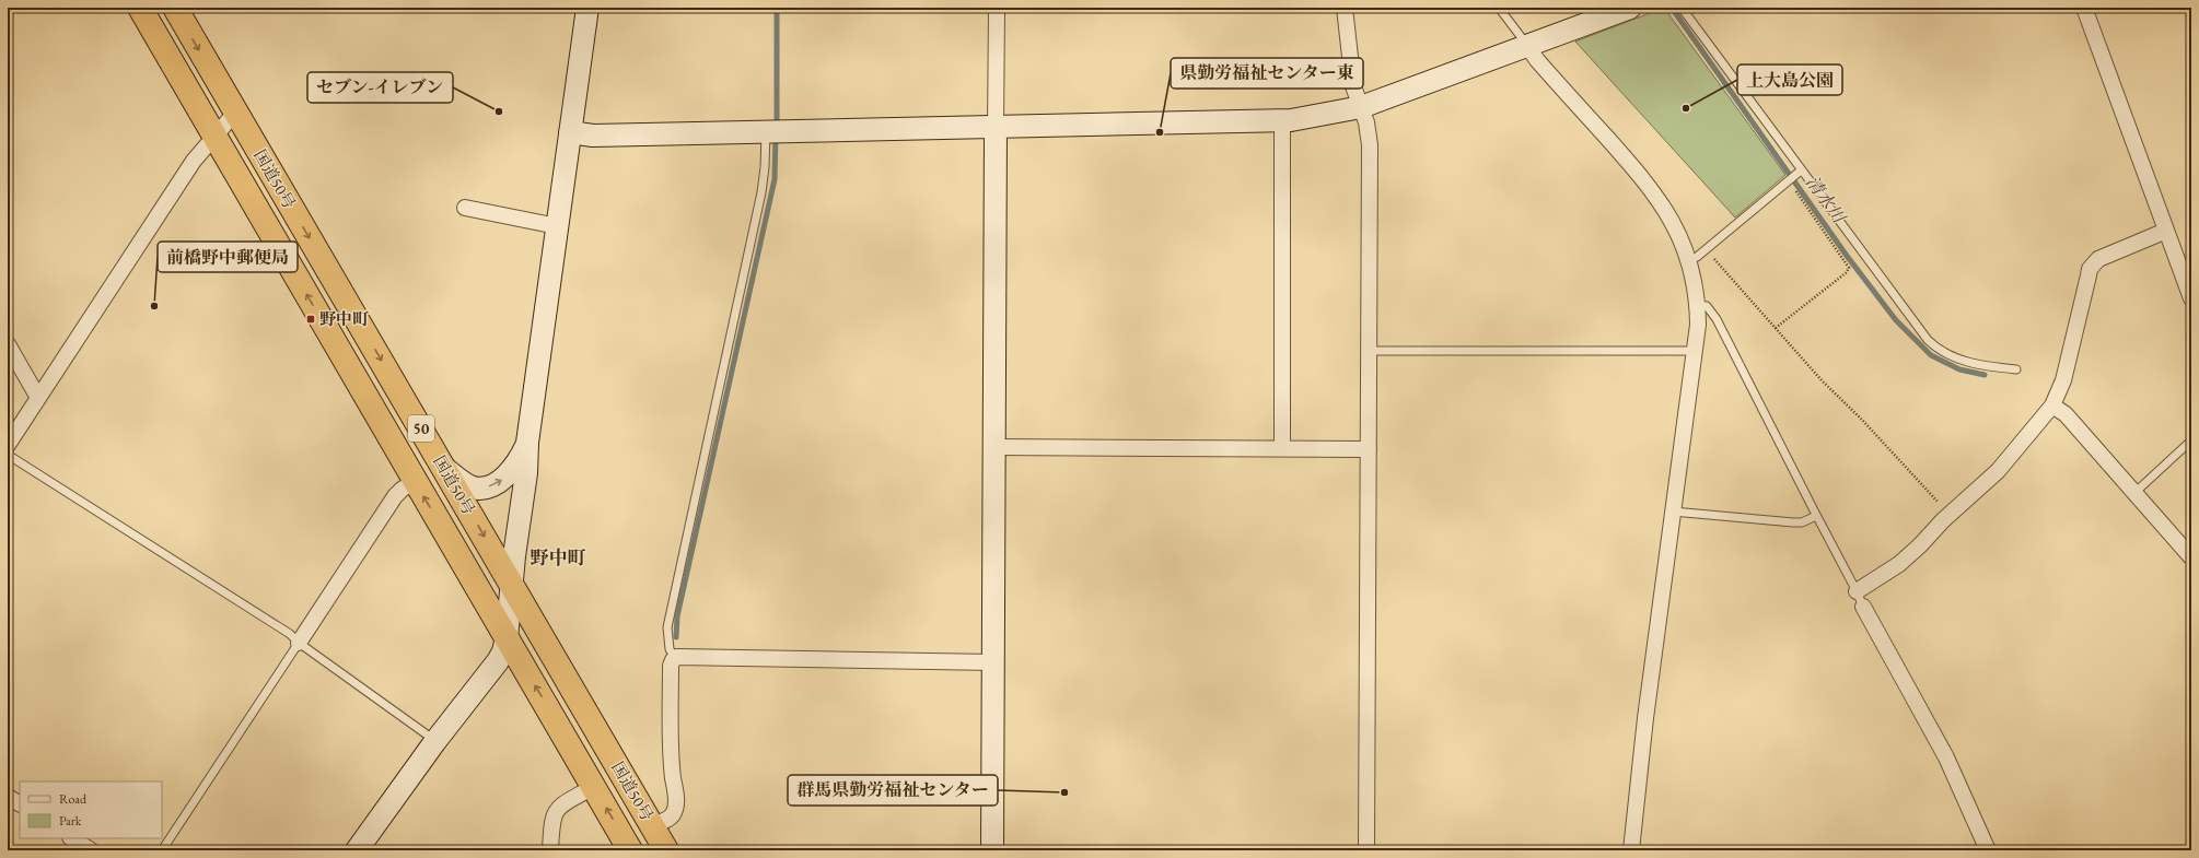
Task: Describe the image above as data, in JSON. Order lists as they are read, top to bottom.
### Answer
{
  "streets": {
    "highway": ["国道50号", "50"]
  },
  "districts": ["野中町"],
  "water": ["清水川"],
  "places": {
    "other": [
      "上大島公園",
      "セブン-イレブン",
      "県勤労福祉センター東",
      "前橋野中郵便局",
      "群馬県勤労福祉センター"
    ],
    "transit": ["野中町"]
  },
  "legend": ["Road", "Park"]
}
